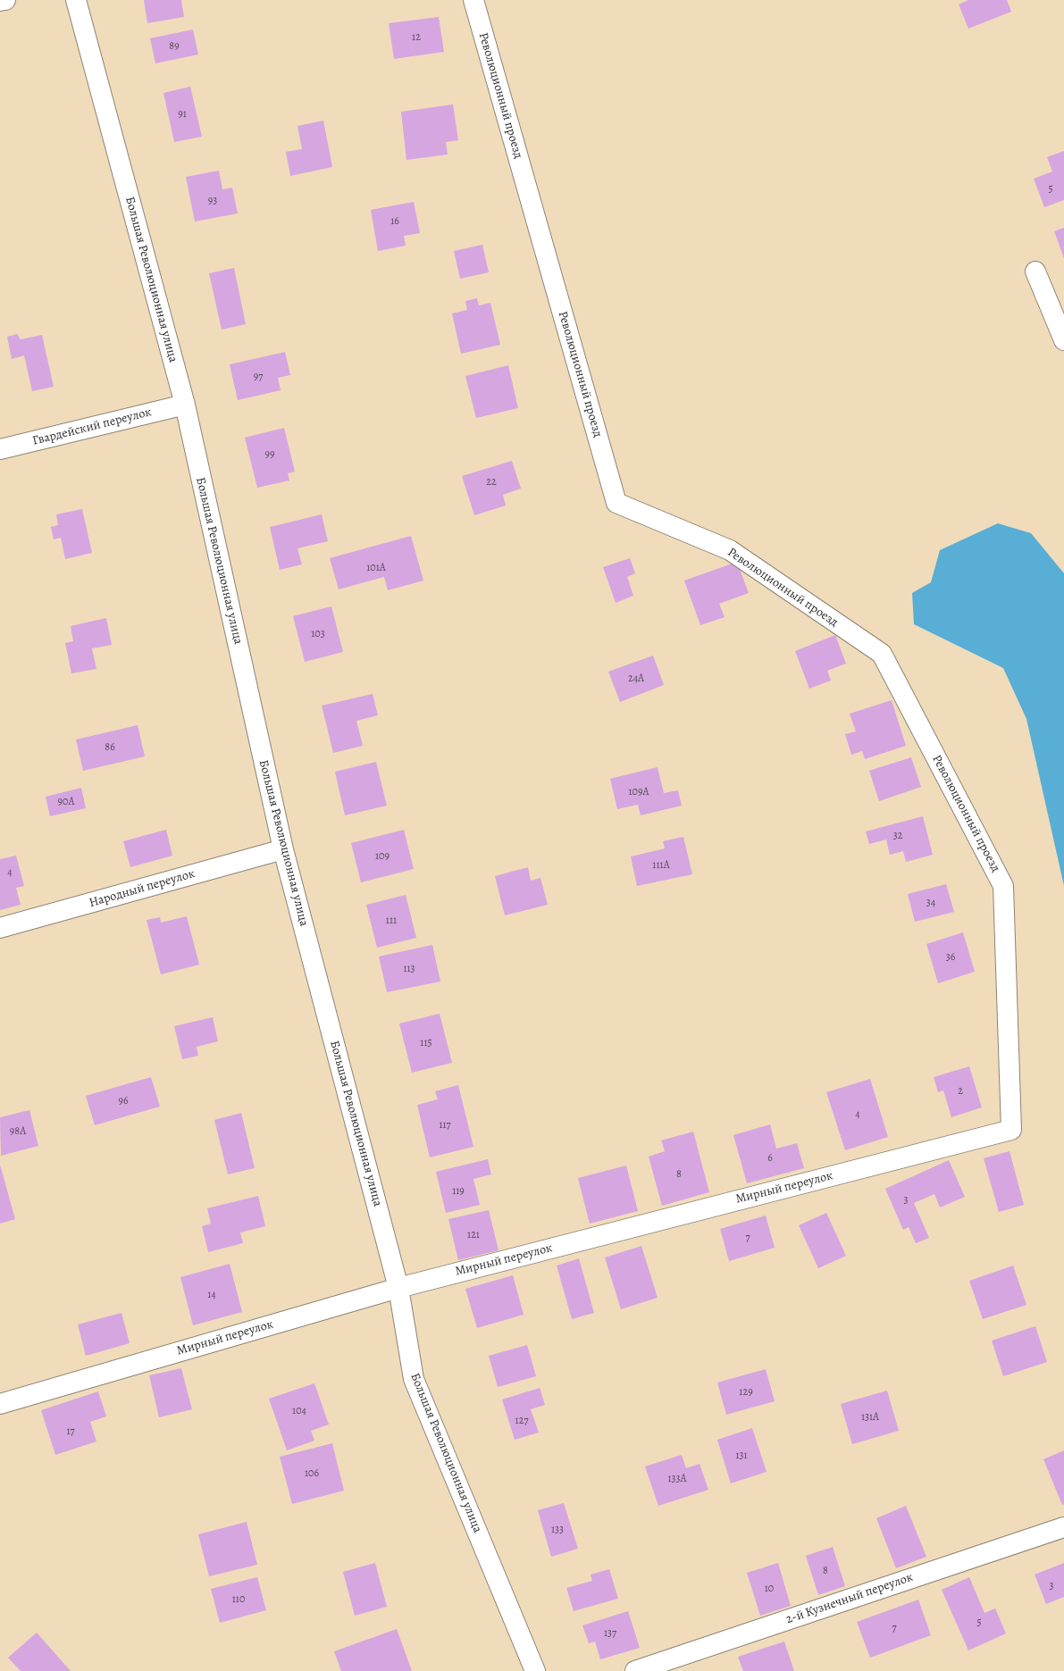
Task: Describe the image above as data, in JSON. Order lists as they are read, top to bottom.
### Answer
{
  "streets": {
    "street": [
      "Революционный проезд",
      "Большая Революционная улица",
      "Гвардейский переулок",
      "Народный переулок",
      "Мирный переулок",
      "2-й Кузнечный переулок"
    ]
  },
  "crossings": [
    ["Революционный проезд", "Мирный переулок"],
    ["Большая Революционная улица", "Гвардейский переулок"],
    ["Большая Революционная улица", "Народный переулок"],
    ["Большая Революционная улица", "Мирный переулок"]
  ],
  "house_numbers": [
    "12",
    "89",
    "91",
    "5",
    "93",
    "16",
    "97",
    "99",
    "22",
    "101А",
    "103",
    "24А",
    "86",
    "109А",
    "90А",
    "32",
    "109",
    "111А",
    "4",
    "34",
    "111",
    "36",
    "113",
    "115",
    "2",
    "96",
    "4",
    "117",
    "98А",
    "6",
    "8",
    "119",
    "3",
    "121",
    "7",
    "14",
    "129",
    "104",
    "131А",
    "127",
    "17",
    "131",
    "106",
    "133А",
    "133",
    "8",
    "3",
    "10",
    "110",
    "5",
    "7",
    "137"
  ]
}
